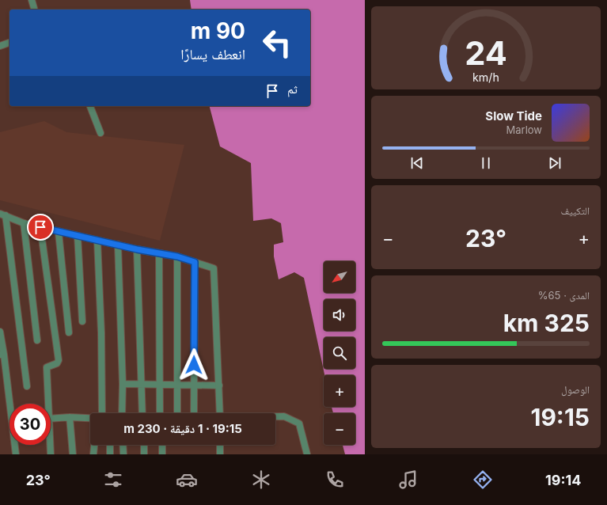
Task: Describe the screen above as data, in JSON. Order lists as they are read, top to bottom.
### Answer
{
  "north": "bottom left",
  "page": {
    "turn": ["90 m", "انعطف يسارًا"],
    "then": "ثم",
    "song": ["Slow Tide", "Marlow"],
    "tile": [
      "التكييف",
      ["المدى · 65%", "325 km"],
      ["الوصول", "19:15"]
    ],
    "heat": ["−", "23°", "+"],
    "map_buttons": ["+", "−"],
    "limit": "30",
    "trip": "19:15 · 1 دقيقة · 230 m",
    "tabs": ["19:14", "23°"],
    "gauge": ["24", "km/h"]
  }
}
